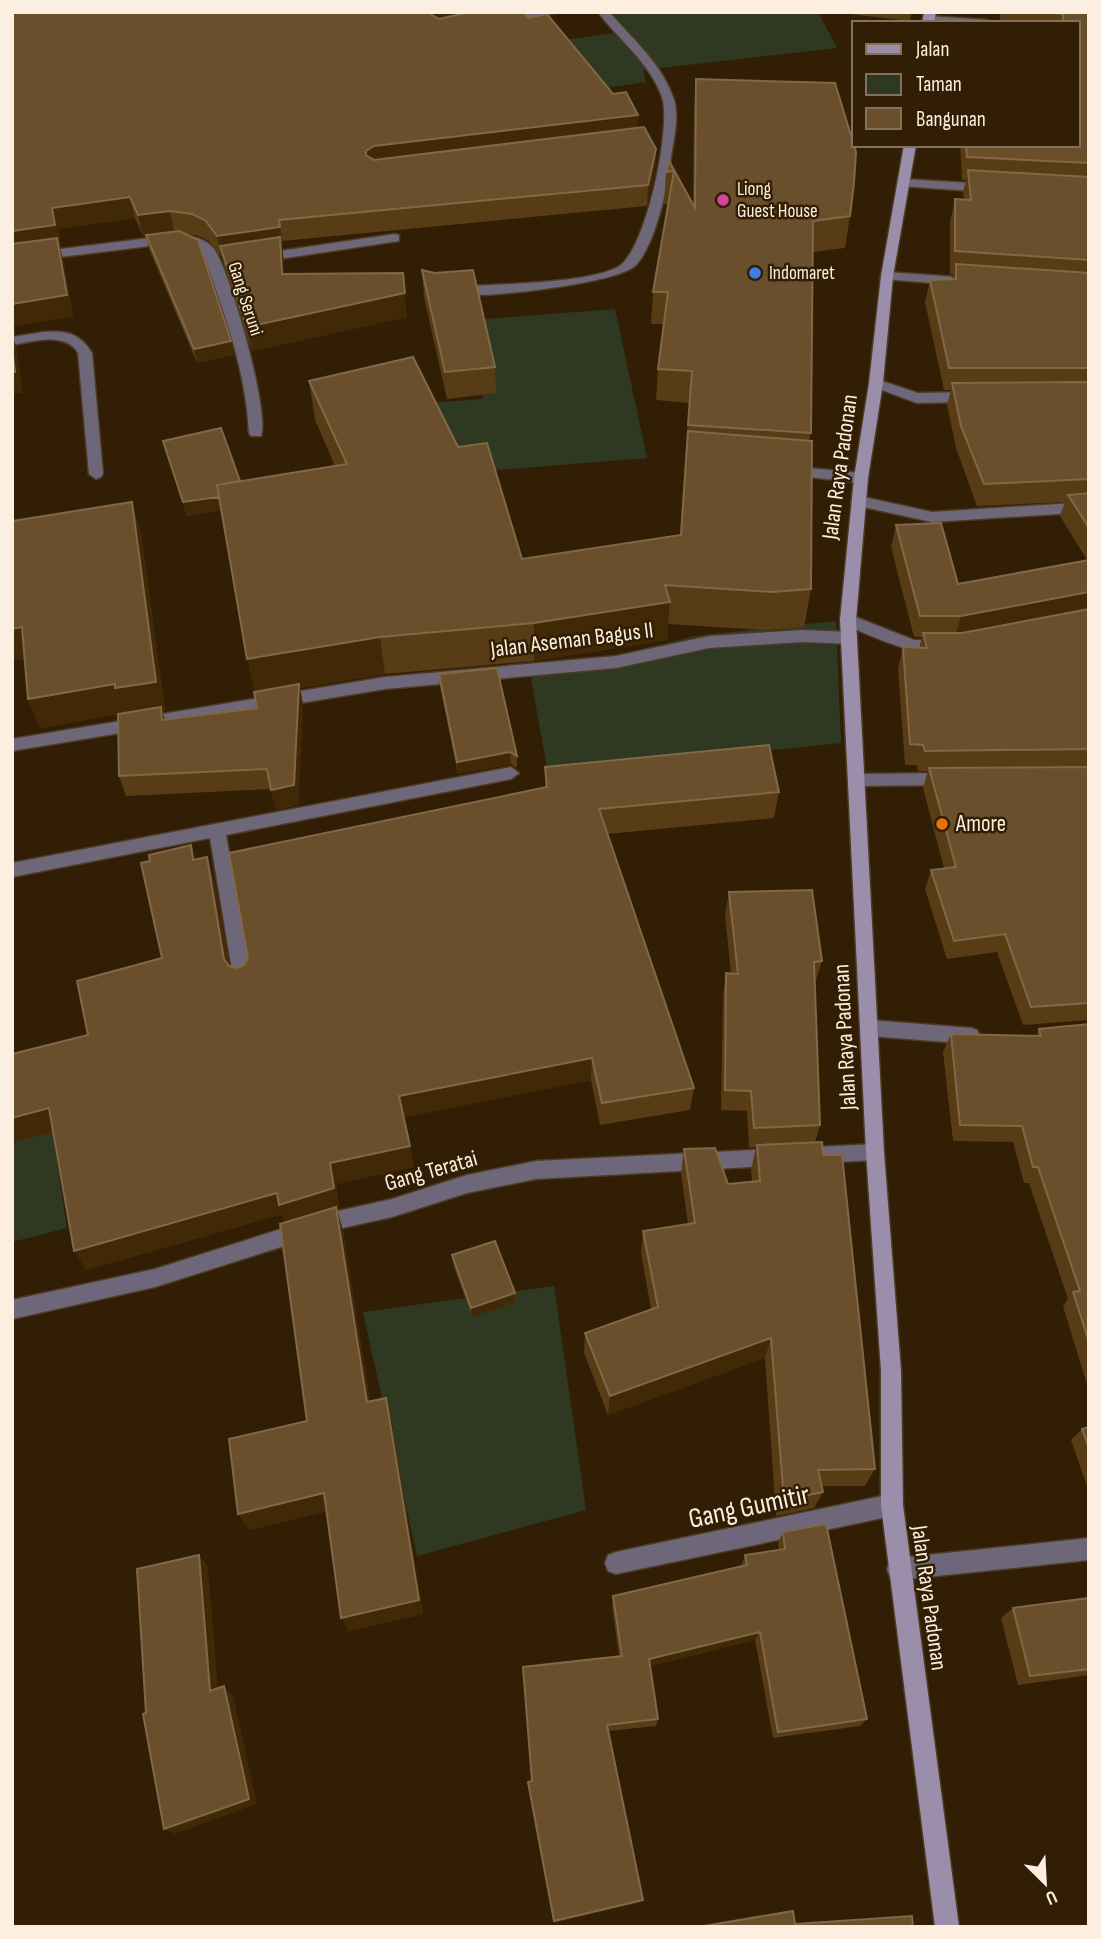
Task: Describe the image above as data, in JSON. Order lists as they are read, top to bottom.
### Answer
{
  "streets": {
    "main road": ["Jalan Raya Padonan"],
    "street": [
      "Gang Seruni",
      "Jalan Aseman Bagus II",
      "Gang Teratai",
      "Gang Gumitir"
    ]
  },
  "crossings": [
    ["Jalan Raya Padonan", "Jalan Aseman Bagus II"],
    ["Jalan Raya Padonan", "Gang Teratai"],
    ["Jalan Raya Padonan", "Gang Gumitir"]
  ],
  "places": ["Liong Guest House", "Indomaret", "Amore"],
  "legend": ["Jalan", "Taman", "Bangunan"],
  "north": "bottom right"
}
